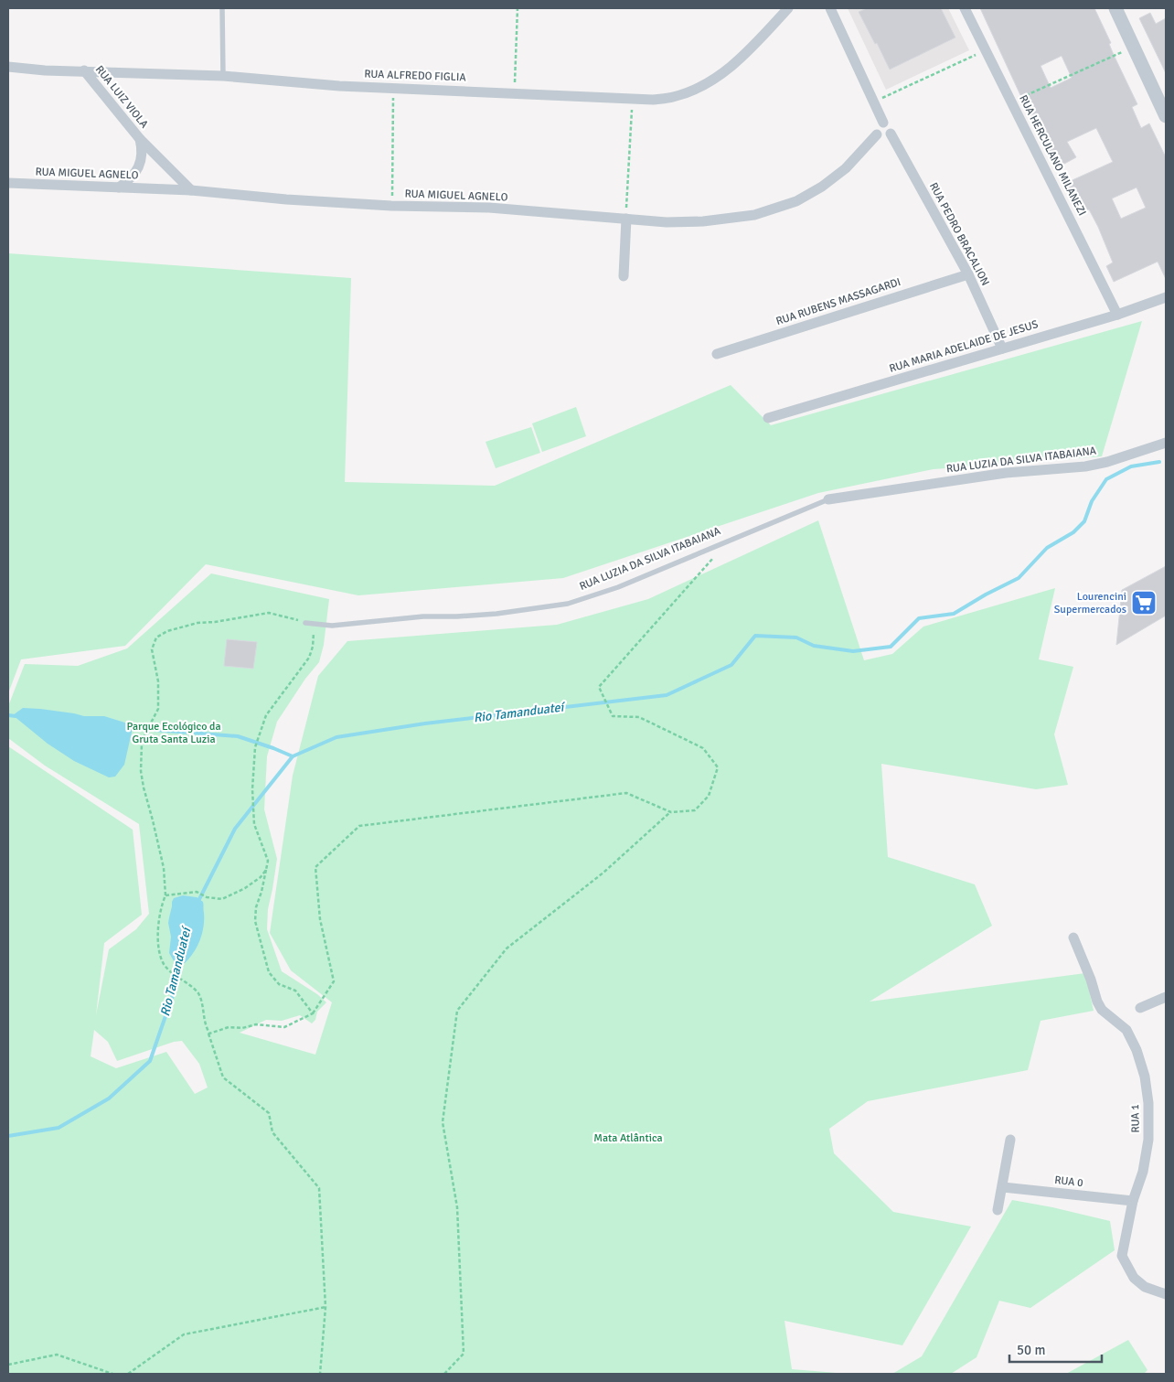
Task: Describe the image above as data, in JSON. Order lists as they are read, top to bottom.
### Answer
{
  "streets": {
    "street": [
      "RUA ALFREDO FIGLIA",
      "RUA LUIZ VIOLA",
      "RUA HERCULANO MILANEZI",
      "RUA MIGUEL AGNELO",
      "RUA PEDRO BRACALION",
      "RUA RUBENS MASSAGARDI",
      "RUA MARIA ADELAIDE DE JESUS",
      "RUA LUZIA DA SILVA ITABAIANA",
      "RUA 1",
      "RUA 0"
    ]
  },
  "crossings": [
    ["RUA ALFREDO FIGLIA", "RUA LUIZ VIOLA"],
    ["RUA LUIZ VIOLA", "RUA MIGUEL AGNELO"],
    ["RUA HERCULANO MILANEZI", "RUA MARIA ADELAIDE DE JESUS"],
    ["RUA MIGUEL AGNELO", "RUA PEDRO BRACALION"],
    ["RUA PEDRO BRACALION", "RUA RUBENS MASSAGARDI"],
    ["RUA PEDRO BRACALION", "RUA MARIA ADELAIDE DE JESUS"],
    ["RUA 1", "RUA 0"]
  ],
  "water": ["Rio Tamanduateí"],
  "parks": ["Parque Ecológico da Gruta Santa Luzia", "Mata Atlântica"],
  "places": {
    "supermarket": ["Lourencini Supermercados"]
  },
  "scale_bar": "50 m"
}
